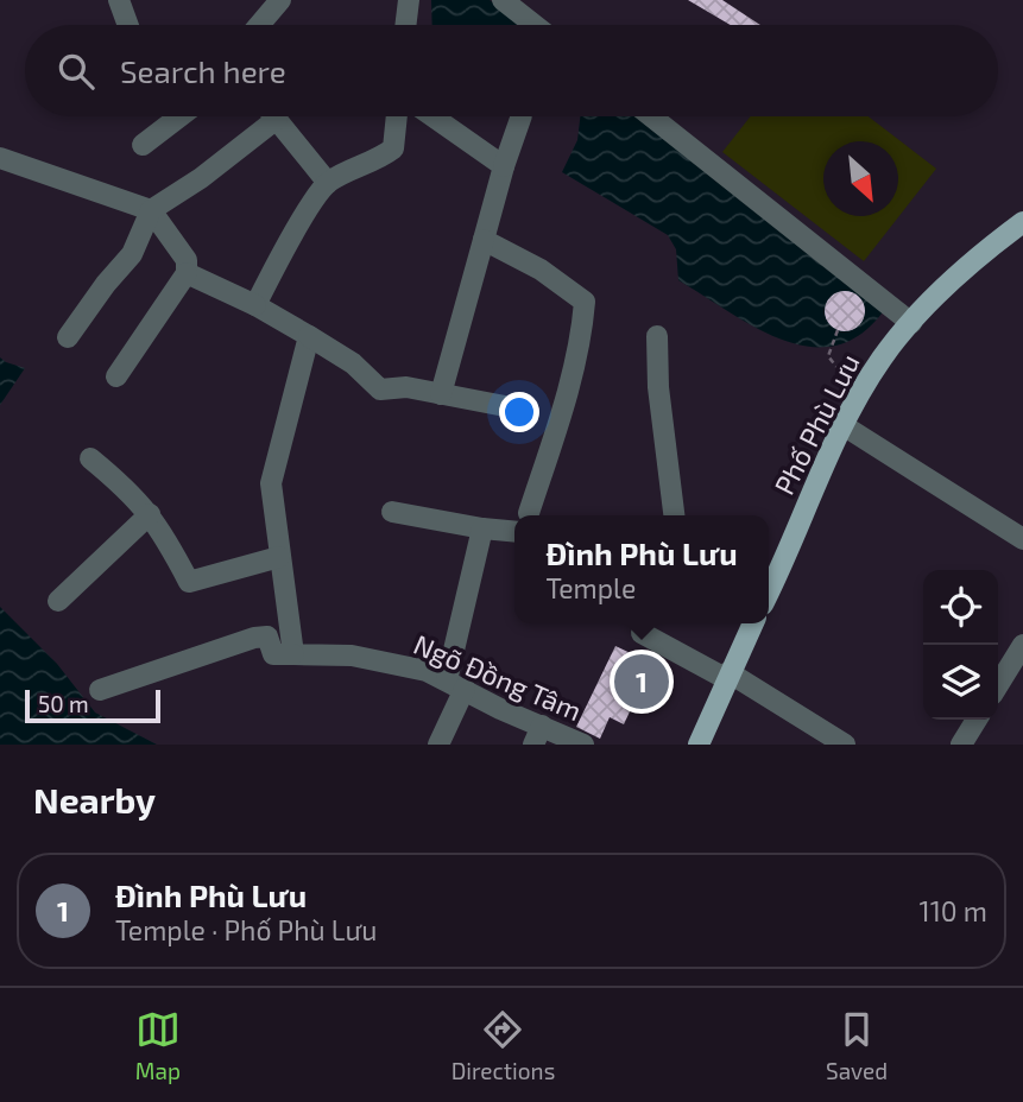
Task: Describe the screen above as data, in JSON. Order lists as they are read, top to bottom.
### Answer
{
  "streets": {
    "main road": ["Phố Phù Lưu"],
    "street": ["Ngõ Đồng Tâm"]
  },
  "scale_bar": "50 m",
  "north": "bottom right",
  "page": {
    "search": "Search here",
    "popup": ["Đình Phù Lưu", "Temple"],
    "pins": "1",
    "scale": "50 m",
    "heading": "Nearby",
    "list": [
      {
        "mark": "1",
        "name": "Đình Phù Lưu",
        "note": "Temple · Phố Phù Lưu",
        "value": "110 m"
      }
    ],
    "nav": ["Map", "Directions", "Saved"]
  }
}
